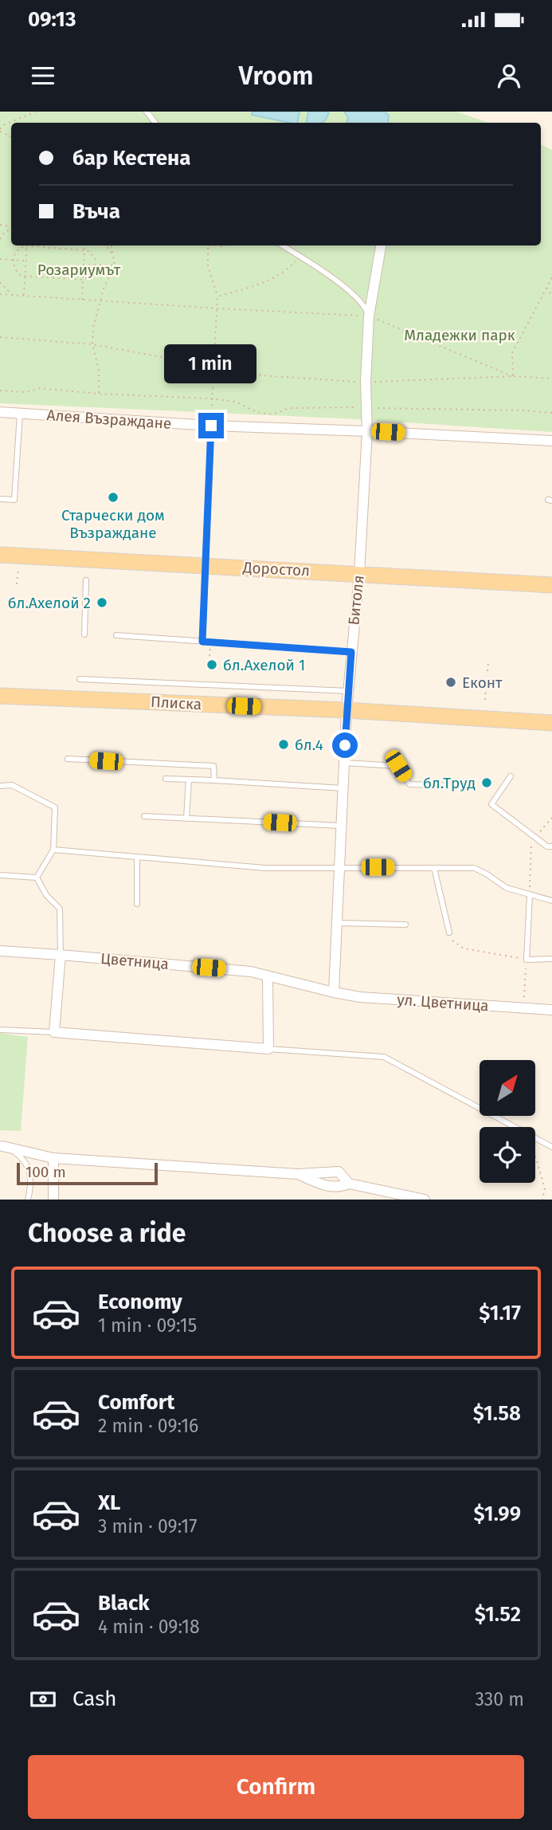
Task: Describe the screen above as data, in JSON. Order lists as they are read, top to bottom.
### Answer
{
  "streets": {
    "main road": ["Доростол", "Плиска"],
    "street": [
      "Алея Възраждане",
      "Битоля",
      "Цветница",
      "ул. Цветница"
    ]
  },
  "crossings": [
    ["Алея Възраждане", "Битоля"],
    ["Доростол", "Битоля"],
    ["Битоля", "Плиска"],
    ["Битоля", "Цветница"],
    ["Битоля", "ул. Цветница"],
    ["Цветница", "ул. Цветница"]
  ],
  "parks": ["Розариумът", "Младежки парк"],
  "places": [
    "Старчески дом Възраждане",
    "бл.Ахелой 2",
    "бл.Ахелой 1",
    "Еконт",
    "бл.4",
    "бл.Труд"
  ],
  "scale_bar": "100 m",
  "north": "top right",
  "page": {
    "status": "09:13",
    "header": "Vroom",
    "banner": ["бар Кестена", "Въча"],
    "bubble": "1 min",
    "scale": "100 m",
    "heading": "Choose a ride",
    "list": [
      {
        "name": "Economy",
        "note": "1 min · 09:15",
        "value": "$1.17"
      },
      {
        "name": "Comfort",
        "note": "2 min · 09:16",
        "value": "$1.58"
      },
      {
        "name": "XL",
        "note": "3 min · 09:17",
        "value": "$1.99"
      },
      {
        "name": "Black",
        "note": "4 min · 09:18",
        "value": "$1.52"
      }
    ],
    "pay": ["Cash", "330 m"],
    "buttons": "Confirm"
  }
}
